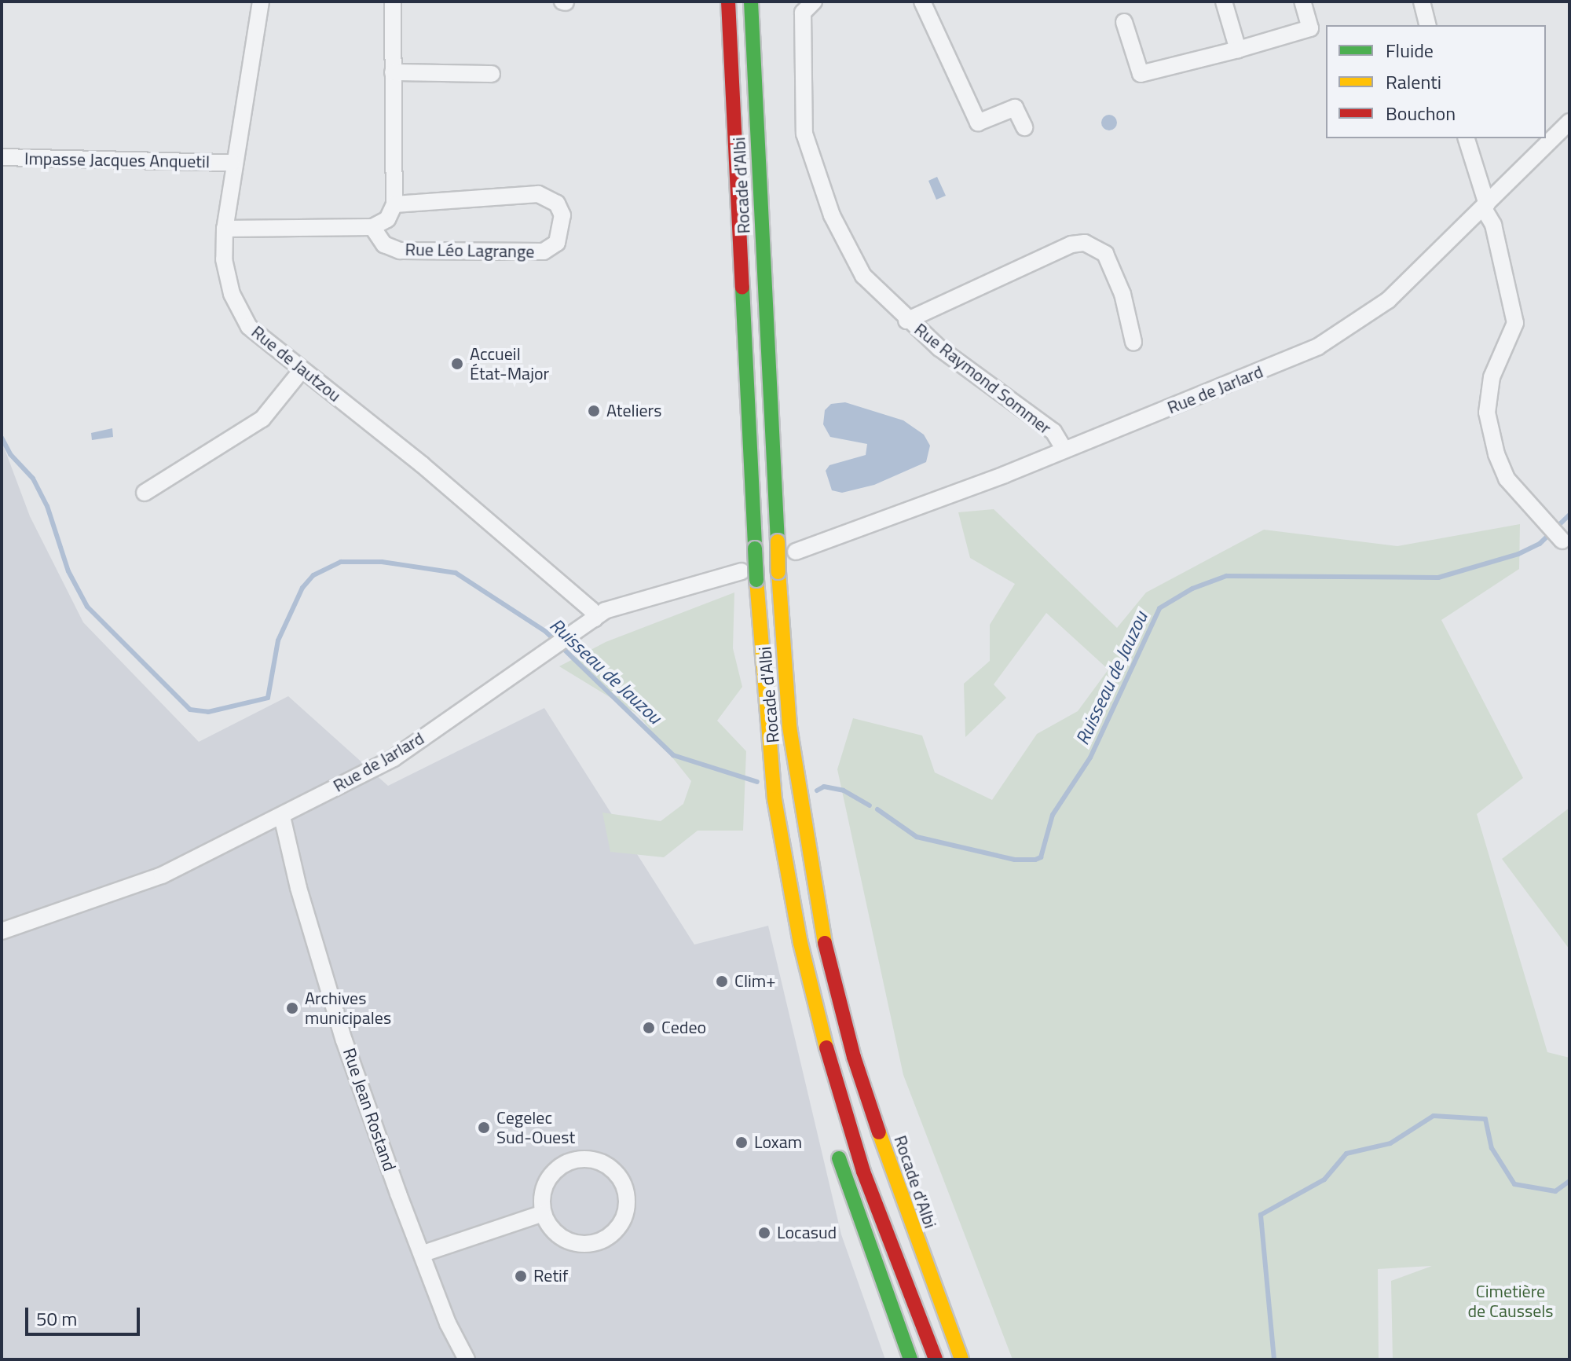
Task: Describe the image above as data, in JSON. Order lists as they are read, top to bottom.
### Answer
{
  "streets": {
    "highway": ["Rocade d'Albi"],
    "street": [
      "Impasse Jacques Anquetil",
      "Rue Léo Lagrange",
      "Rue de Jautzou",
      "Rue Raymond Sommer",
      "Rue de Jarlard",
      "Rue Jean Rostand"
    ]
  },
  "crossings": [
    ["Impasse Jacques Anquetil", "Rue de Jautzou"],
    ["Rue de Jautzou", "Rue de Jarlard"],
    ["Rue Raymond Sommer", "Rue de Jarlard"],
    ["Rue de Jarlard", "Rue Jean Rostand"]
  ],
  "water": ["Ruisseau de Jauzou"],
  "parks": ["Cimetière de Caussels"],
  "places": [
    "Accueil État-Major",
    "Ateliers",
    "Clim+",
    "Archives municipales",
    "Cedeo",
    "Cegelec Sud-Ouest",
    "Loxam",
    "Locasud",
    "Retif"
  ],
  "legend": ["Fluide", "Ralenti", "Bouchon"],
  "scale_bar": "50 m"
}
